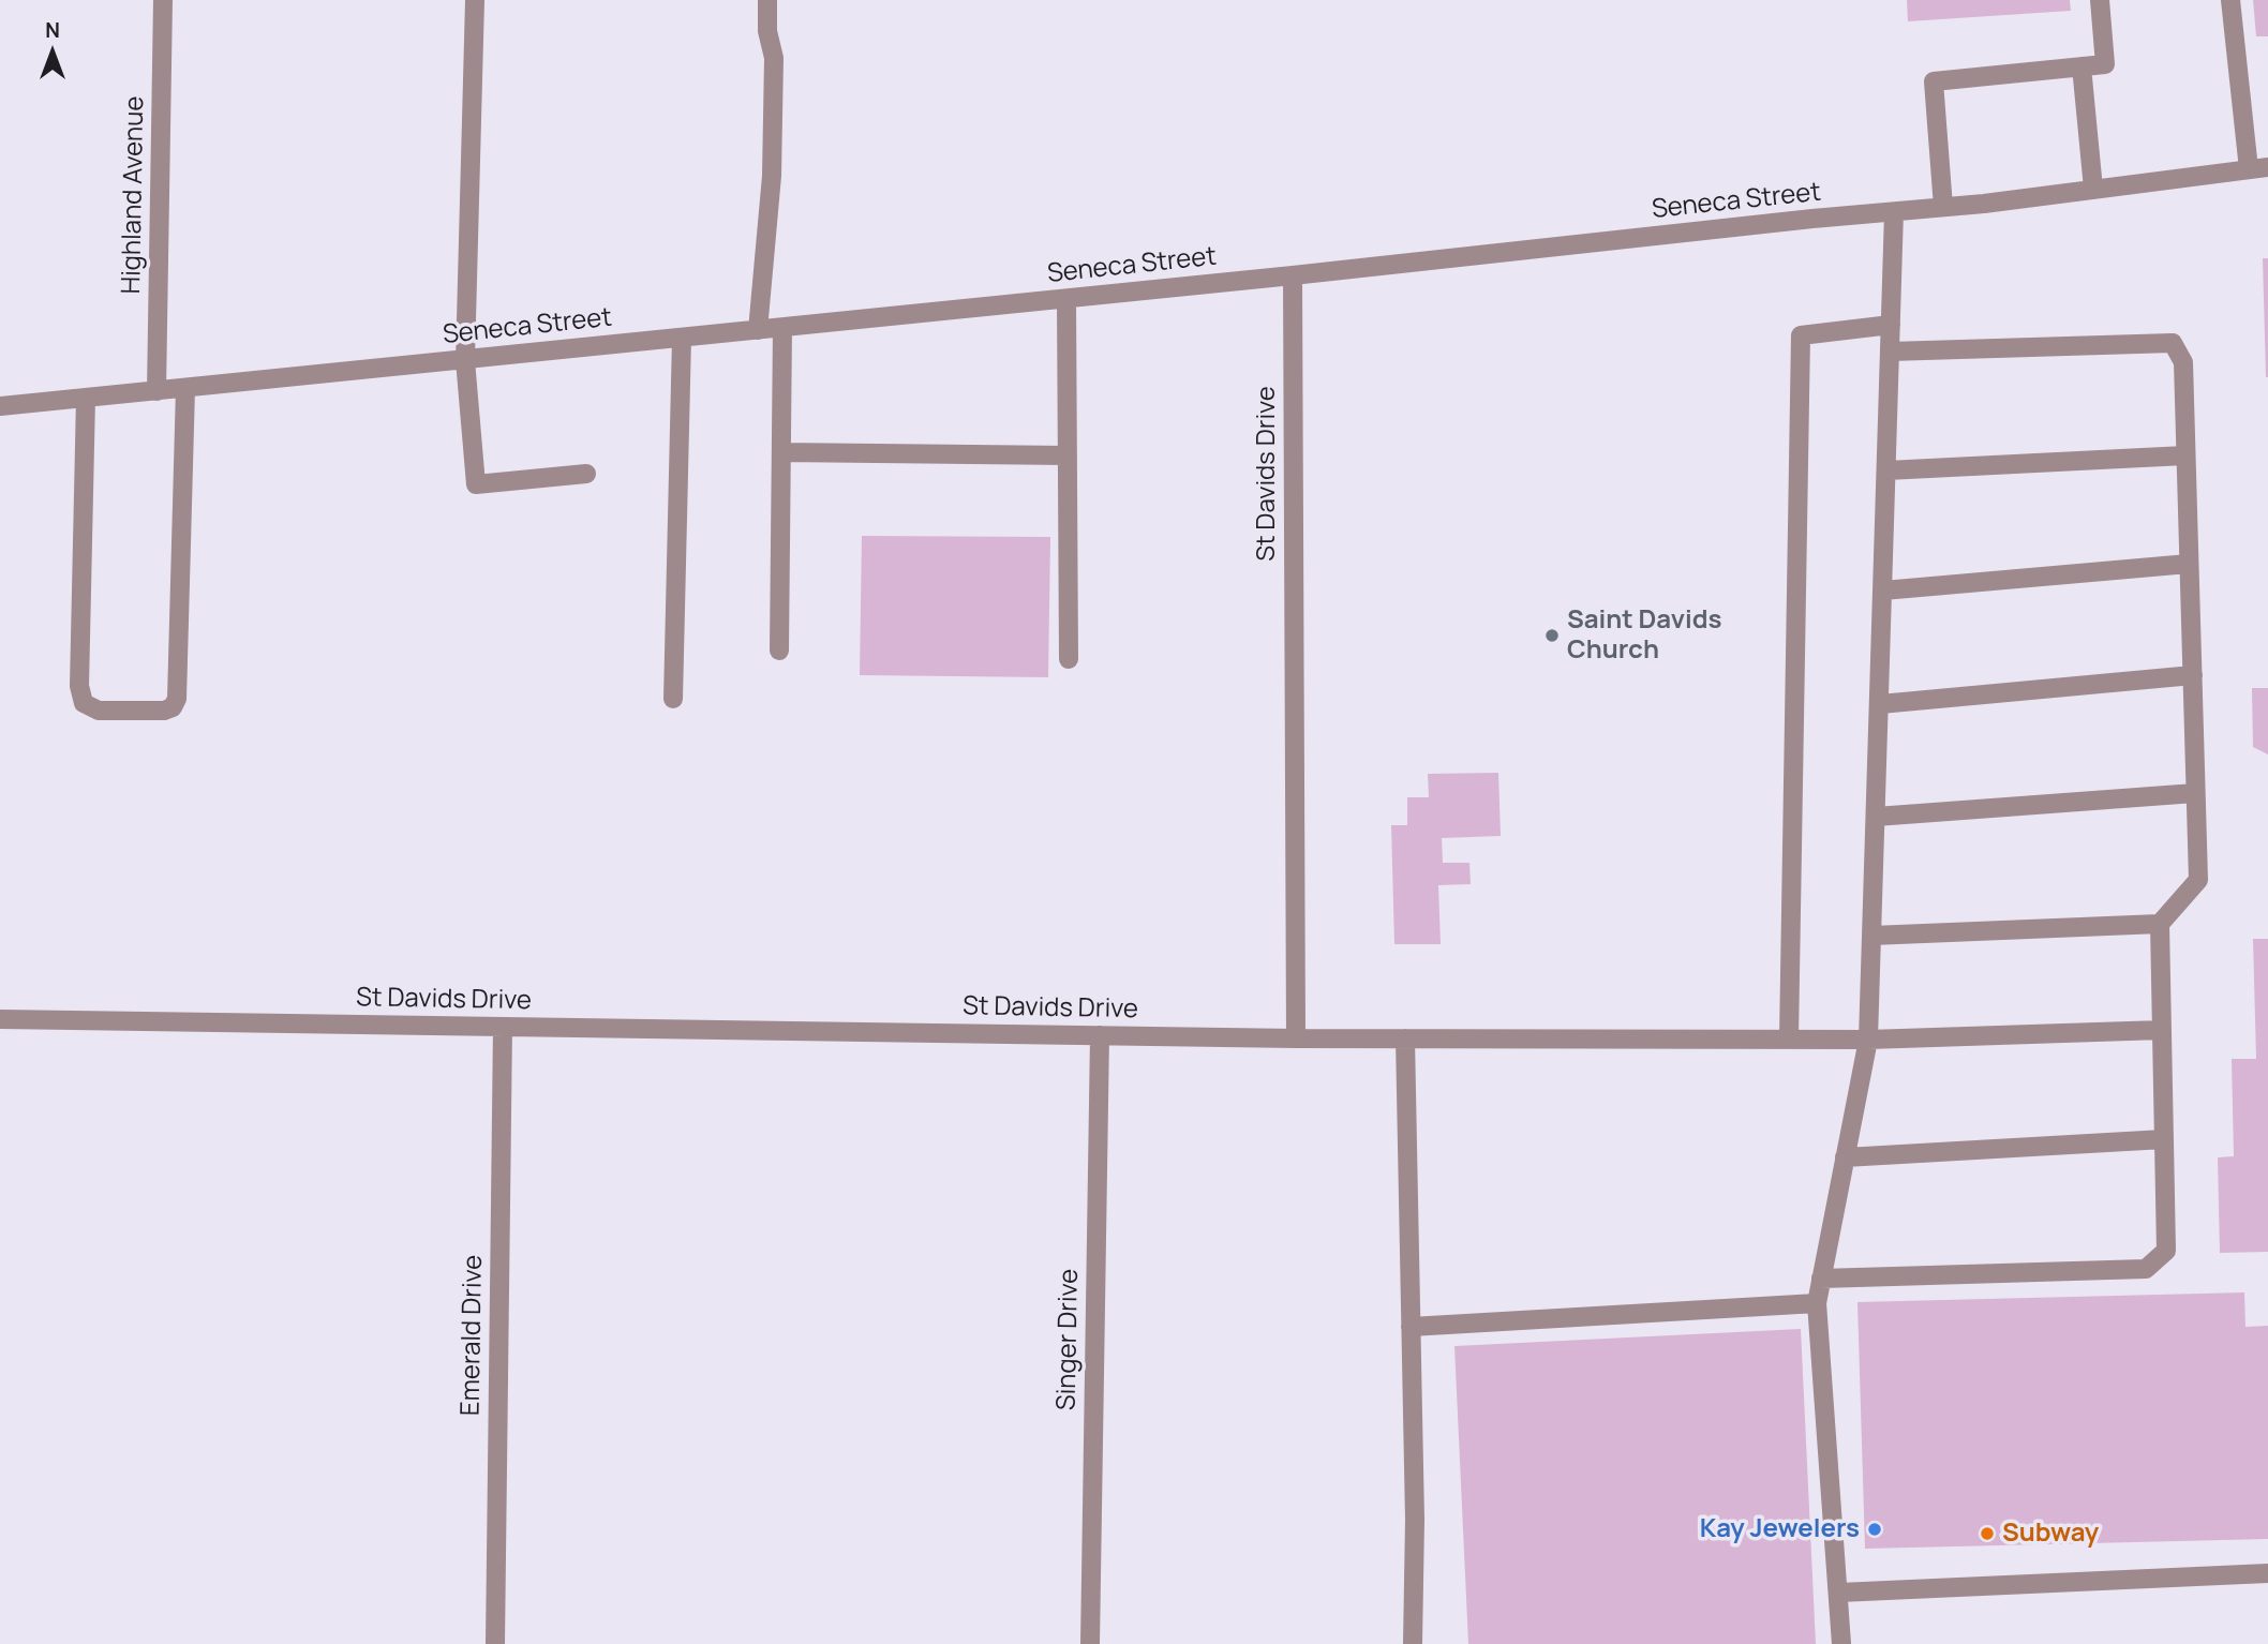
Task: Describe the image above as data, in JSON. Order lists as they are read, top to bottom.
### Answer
{
  "streets": {
    "street": [
      "Highland Avenue",
      "Seneca Street",
      "St Davids Drive",
      "Emerald Drive",
      "Singer Drive"
    ]
  },
  "crossings": [
    ["Highland Avenue", "Seneca Street"],
    ["Seneca Street", "St Davids Drive"],
    ["St Davids Drive", "Emerald Drive"],
    ["St Davids Drive", "Singer Drive"]
  ],
  "places": ["Saint Davids Church", "Kay Jewelers", "Subway"],
  "north": "top"
}
